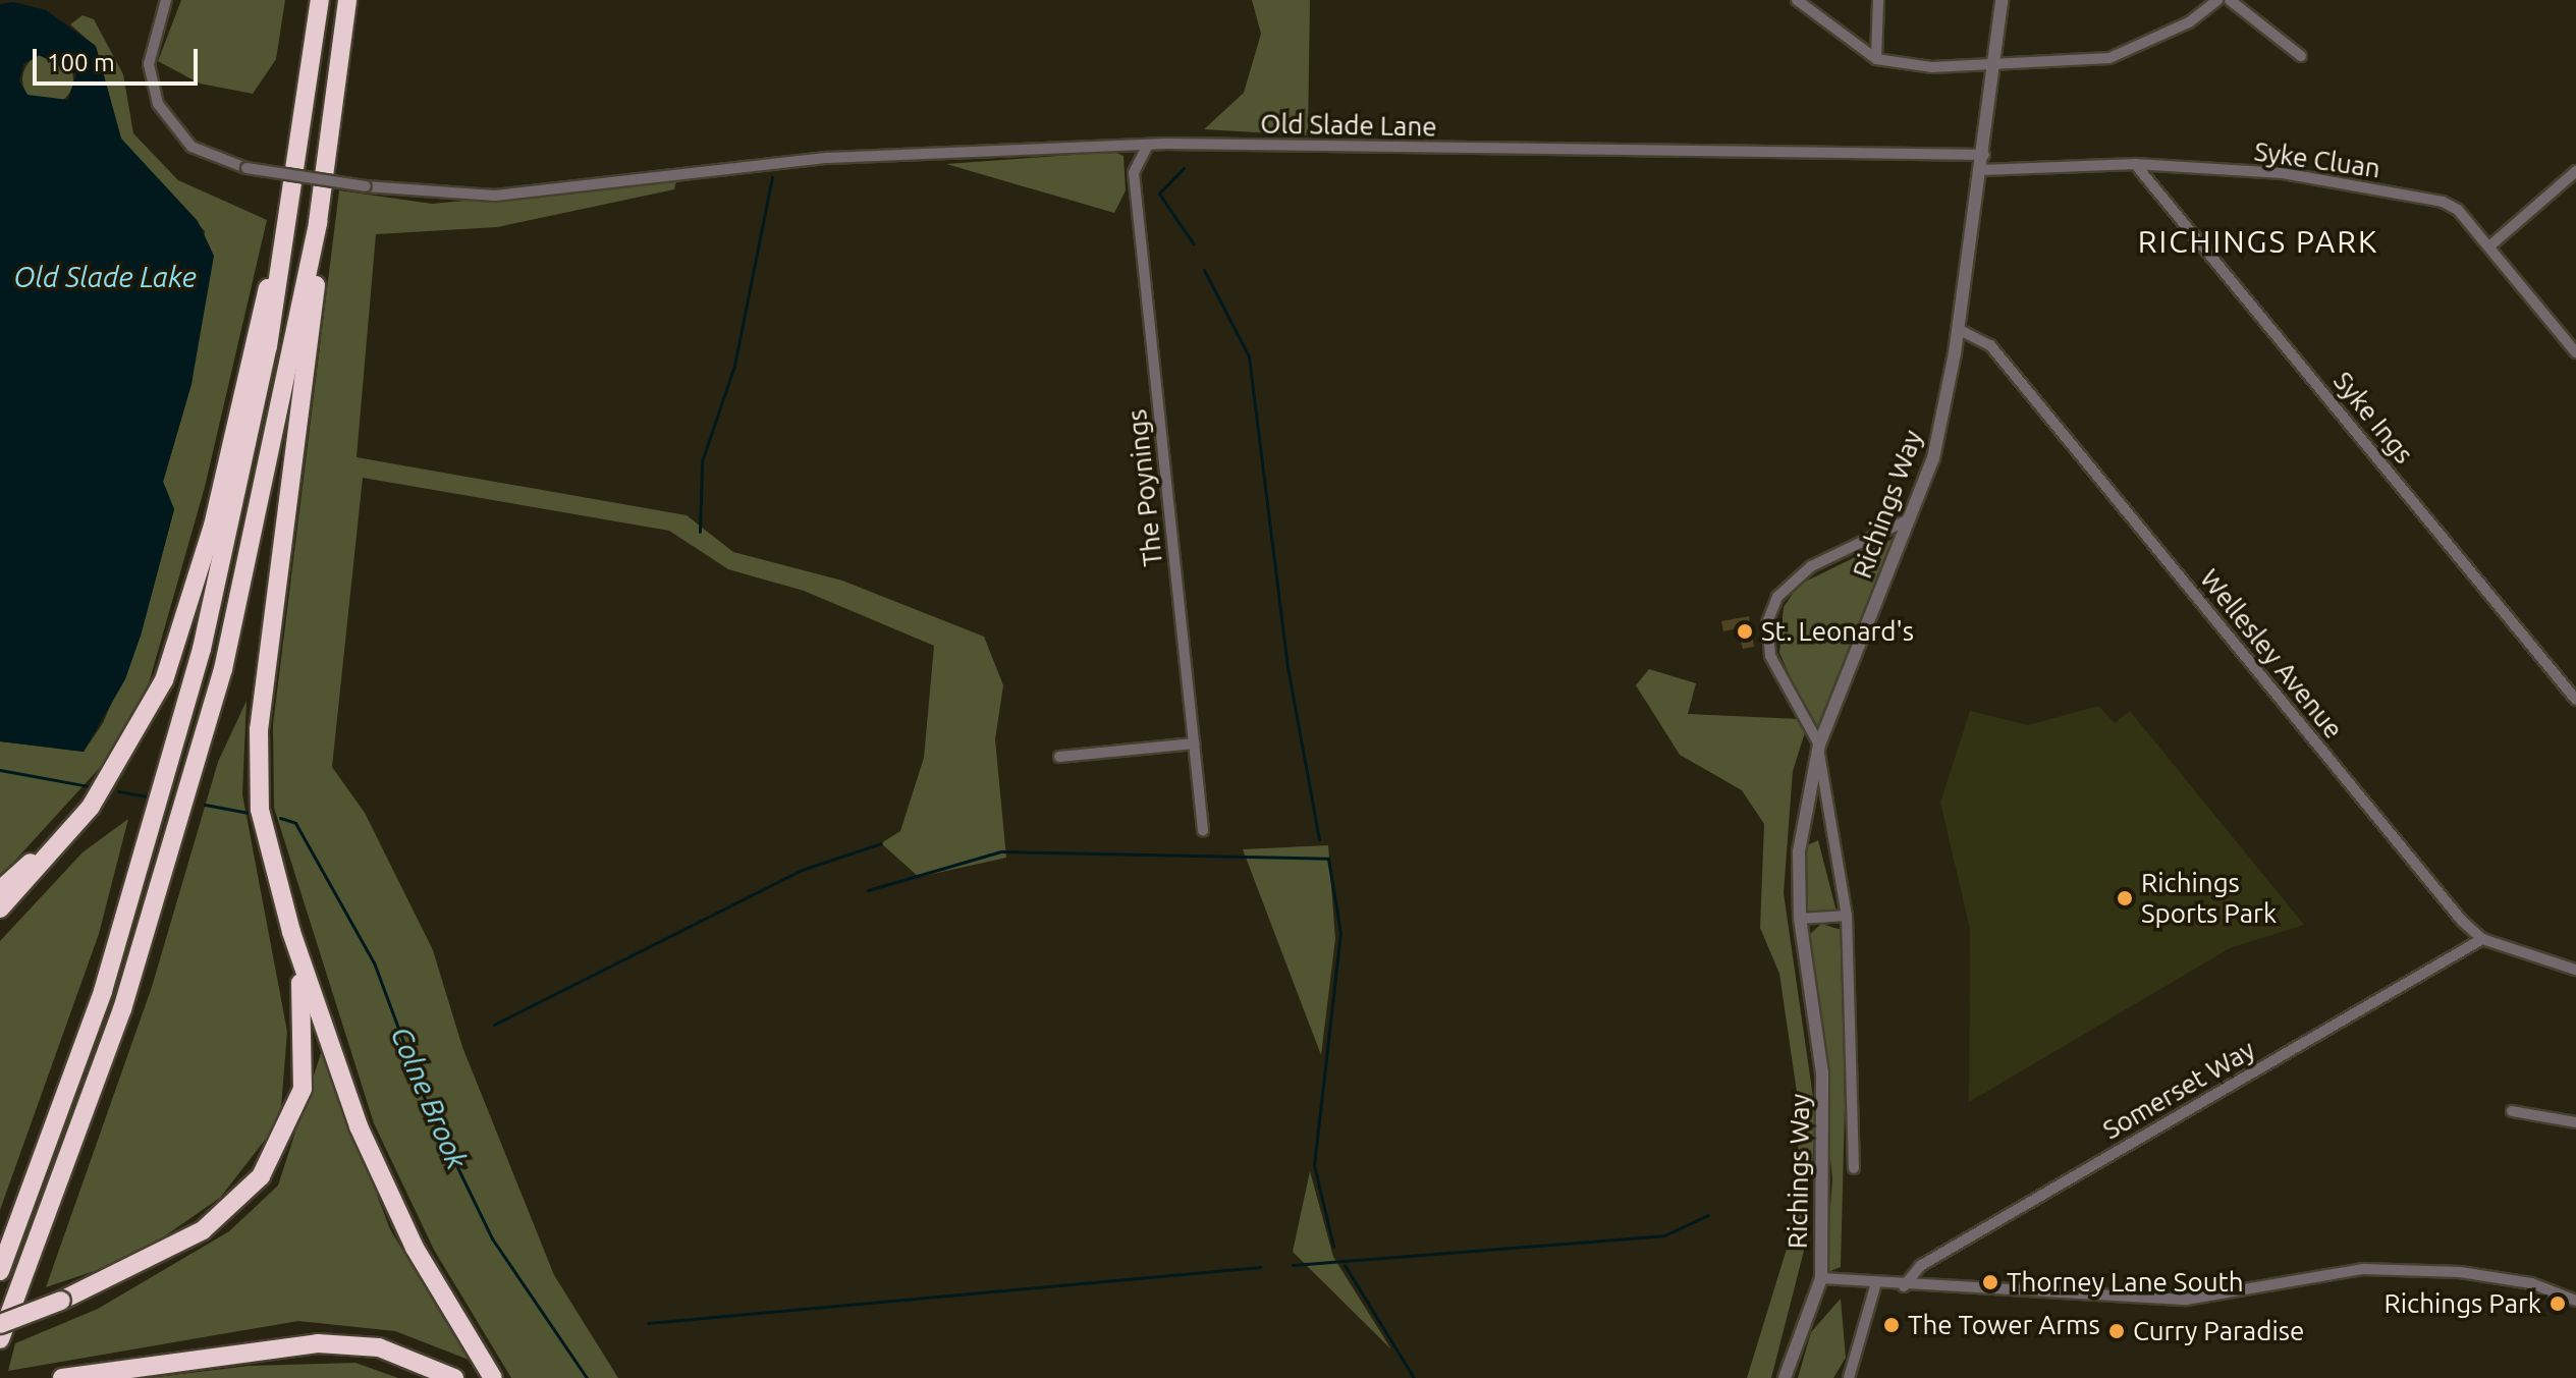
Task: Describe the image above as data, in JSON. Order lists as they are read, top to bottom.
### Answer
{
  "streets": {
    "street": [
      "Old Slade Lane",
      "Syke Cluan",
      "Syke Ings",
      "The Poynings",
      "Richings Way",
      "Wellesley Avenue",
      "Somerset Way"
    ]
  },
  "crossings": [
    ["Old Slade Lane", "The Poynings"],
    ["Old Slade Lane", "Richings Way"],
    ["Syke Cluan", "Syke Ings"],
    ["Syke Cluan", "Richings Way"],
    ["Richings Way", "Wellesley Avenue"],
    ["Wellesley Avenue", "Somerset Way"]
  ],
  "districts": ["RICHINGS PARK"],
  "water": ["Old Slade Lake", "Colne Brook"],
  "places": [
    "St. Leonard's",
    "Richings Sports Park",
    "Thorney Lane South",
    "Richings Park",
    "The Tower Arms",
    "Curry Paradise"
  ],
  "scale_bar": "100 m"
}
